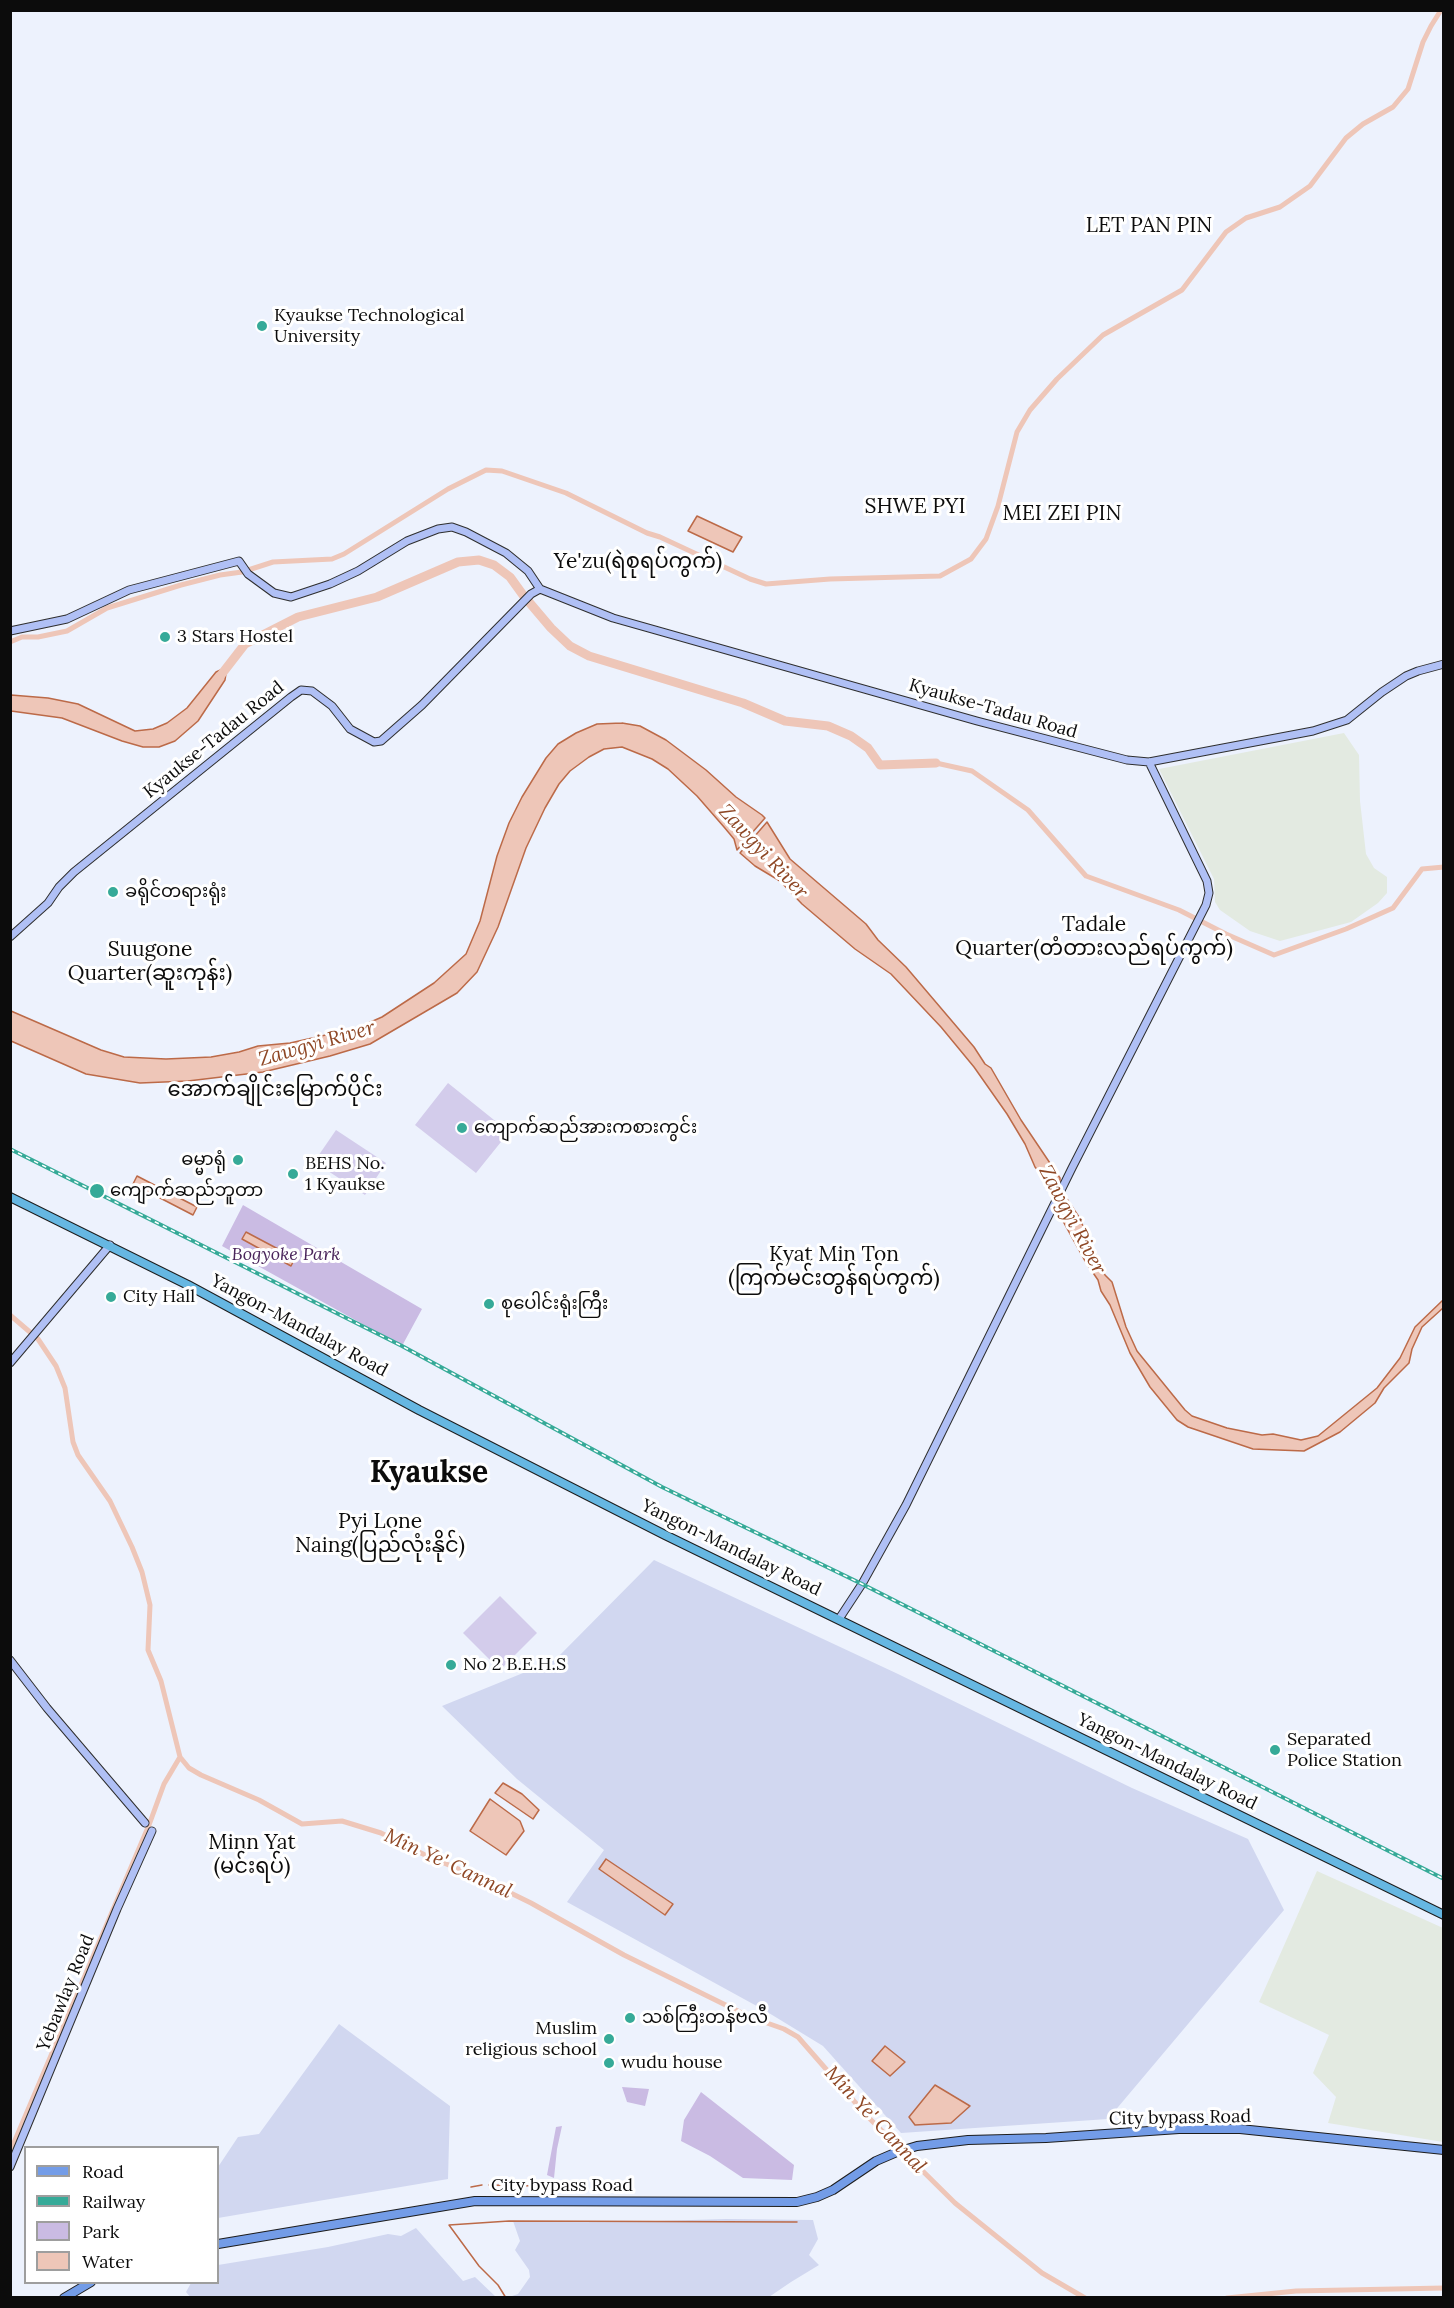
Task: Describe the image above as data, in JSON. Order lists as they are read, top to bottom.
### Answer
{
  "streets": {
    "highway": ["Yangon-Mandalay Road"],
    "main road": ["City bypass Road"],
    "street": ["Kyaukse-Tadau Road", "Yebawlay Road"]
  },
  "districts": [
    "LET PAN PIN",
    "SHWE PYI",
    "MEI ZEI PIN",
    "Ye'zu(ရဲစုရပ်ကွက်)",
    "Tadale Quarter(တံတားလည်ရပ်ကွက်)",
    "Suugone Quarter(ဆူးကုန်း)",
    "အောက်ချိုင်းမြောက်ပိုင်း",
    "Kyat Min Ton (ကြက်မင်းတွန်ရပ်ကွက်)",
    "Kyaukse",
    "Pyi Lone Naing(ပြည်လုံးနိုင်)",
    "Minn Yat (မင်းရပ်)"
  ],
  "water": ["Zawgyi River", "Min Ye' Cannal"],
  "parks": ["Bogyoke Park"],
  "places": [
    "Kyaukse Technological University",
    "3 Stars Hostel",
    "ခရိုင်တရားရုံး",
    "ကျောက်ဆည်အားကစားကွင်း",
    "ဓမ္မာရုံ",
    "BEHS No. 1 Kyaukse",
    "ကျောက်ဆည်ဘူတာ",
    "City Hall",
    "စုပေါင်းရုံးကြီး",
    "No 2 B.E.H.S",
    "Separated Police Station",
    "သစ်ကြီးတန်ဗလီ",
    "Muslim religious school",
    "wudu house"
  ],
  "legend": [
    "Road",
    "Railway",
    "Park",
    "Water"
  ]
}
